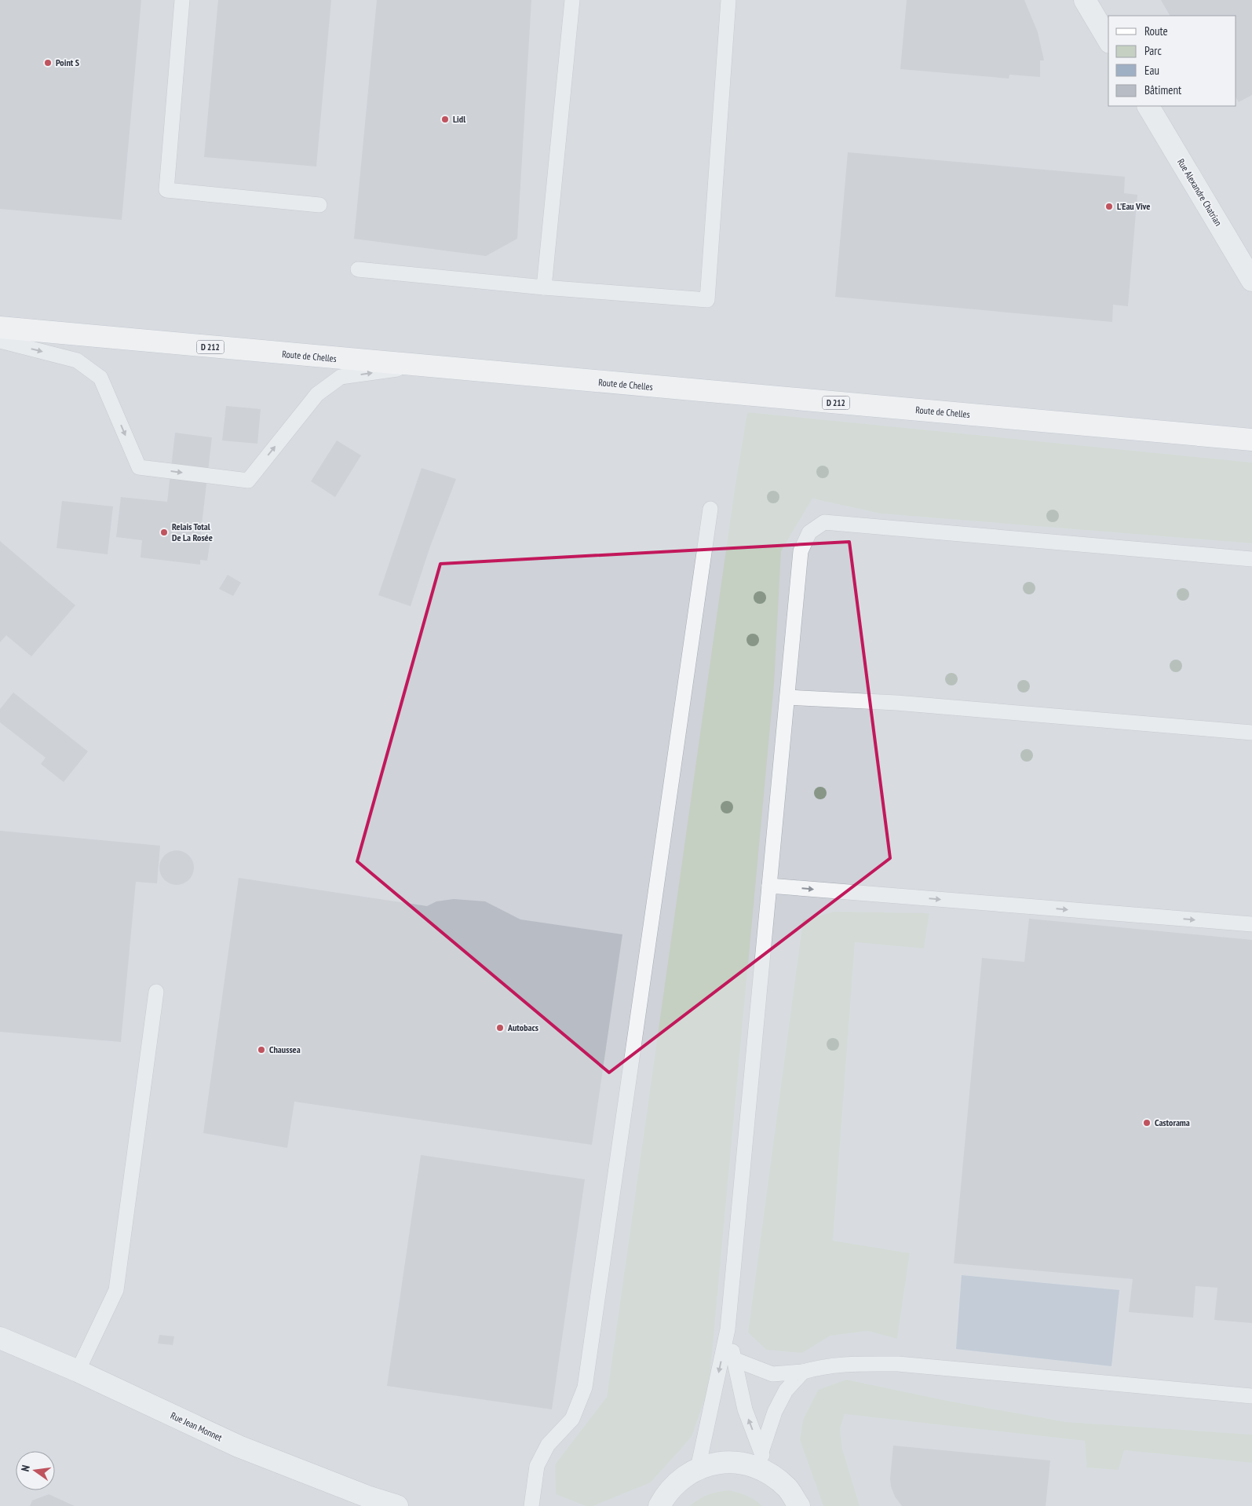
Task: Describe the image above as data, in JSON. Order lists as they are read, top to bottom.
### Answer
{
  "streets": {
    "main road": ["D 212", "Route de Chelles"],
    "street": ["Rue Alexandre Chatrian", "Rue Jean Monnet"]
  },
  "places": [
    "Point S",
    "Lidl",
    "L'Eau Vive",
    "Relais Total De La Rosée",
    "Autobacs",
    "Chaussea",
    "Castorama"
  ],
  "legend": [
    "Route",
    "Parc",
    "Eau",
    "Bâtiment"
  ],
  "north": "left"
}
